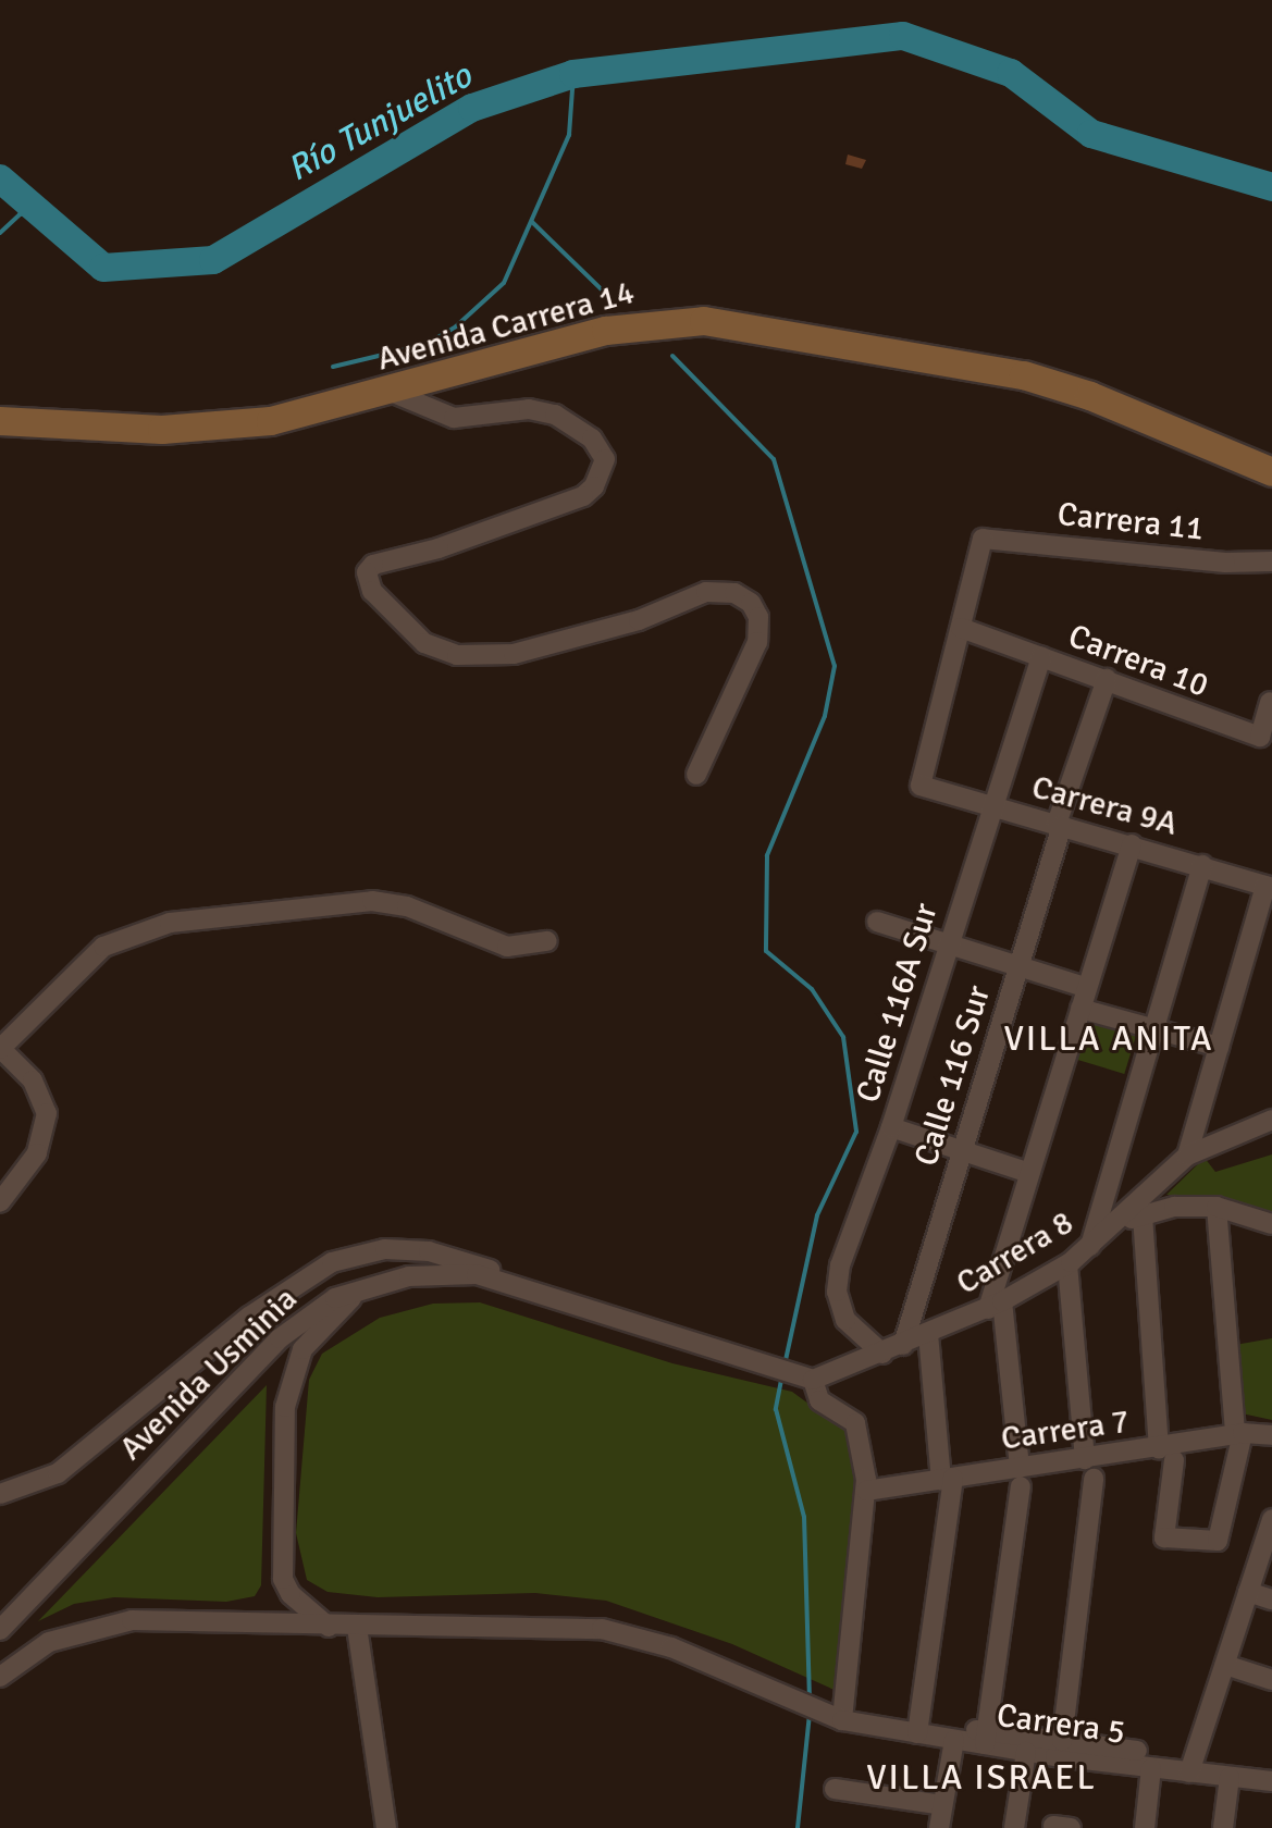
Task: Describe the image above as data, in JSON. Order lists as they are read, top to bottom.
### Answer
{
  "streets": {
    "main road": ["Avenida Carrera 14"],
    "street": [
      "Carrera 11",
      "Carrera 10",
      "Carrera 9A",
      "Calle 116A Sur",
      "Calle 116 Sur",
      "Carrera 8",
      "Avenida Usminia",
      "Carrera 7",
      "Carrera 5"
    ]
  },
  "crossings": [
    ["Carrera 11", "Carrera 10"],
    ["Carrera 11", "Carrera 9A"],
    ["Carrera 10", "Carrera 9A"],
    ["Carrera 10", "Calle 116A Sur"],
    ["Carrera 10", "Calle 116 Sur"],
    ["Carrera 9A", "Calle 116A Sur"],
    ["Carrera 9A", "Calle 116 Sur"],
    ["Calle 116A Sur", "Carrera 8"],
    ["Calle 116 Sur", "Carrera 8"],
    ["Carrera 8", "Avenida Usminia"]
  ],
  "districts": ["VILLA ANITA", "VILLA ISRAEL"],
  "water": ["Río Tunjuelito"]
}
